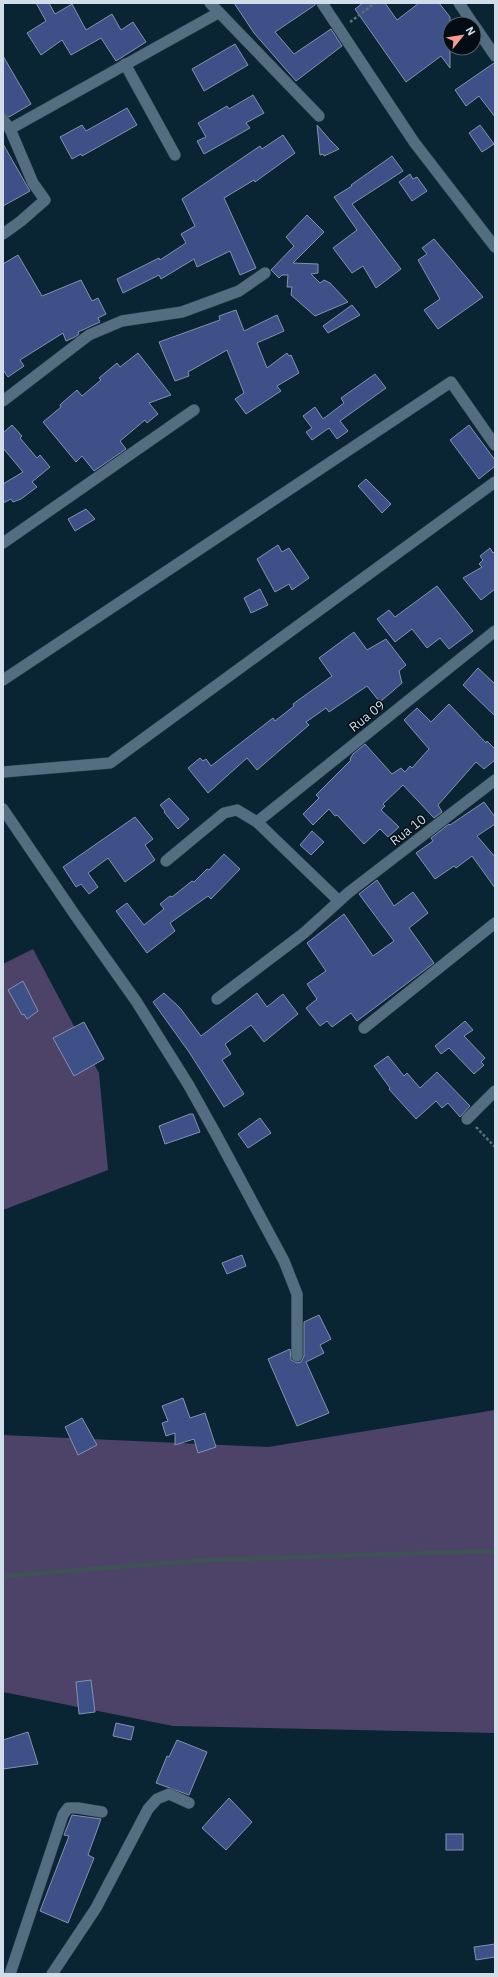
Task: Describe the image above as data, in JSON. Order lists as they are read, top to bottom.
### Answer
{
  "streets": {
    "street": ["Rua 09", "Rua 10"]
  },
  "north": "top right"
}
